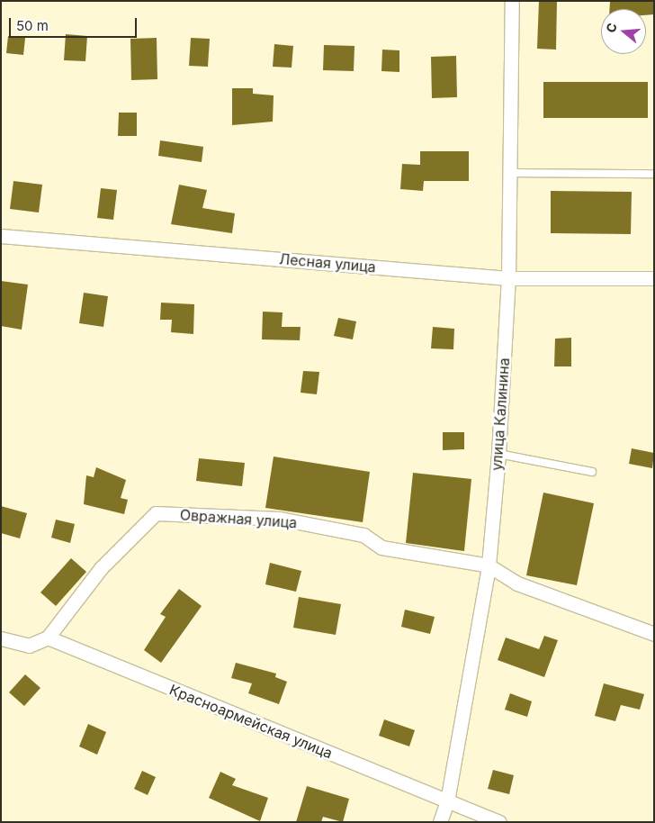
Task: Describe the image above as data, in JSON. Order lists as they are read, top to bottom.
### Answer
{
  "streets": {
    "street": [
      "Лесная улица",
      "улица Калинина",
      "Овражная улица",
      "Красноармейская улица"
    ]
  },
  "crossings": [
    ["Лесная улица", "улица Калинина"],
    ["улица Калинина", "Овражная улица"],
    ["улица Калинина", "Красноармейская улица"],
    ["Овражная улица", "Красноармейская улица"]
  ],
  "scale_bar": "50 m",
  "north": "left"
}
